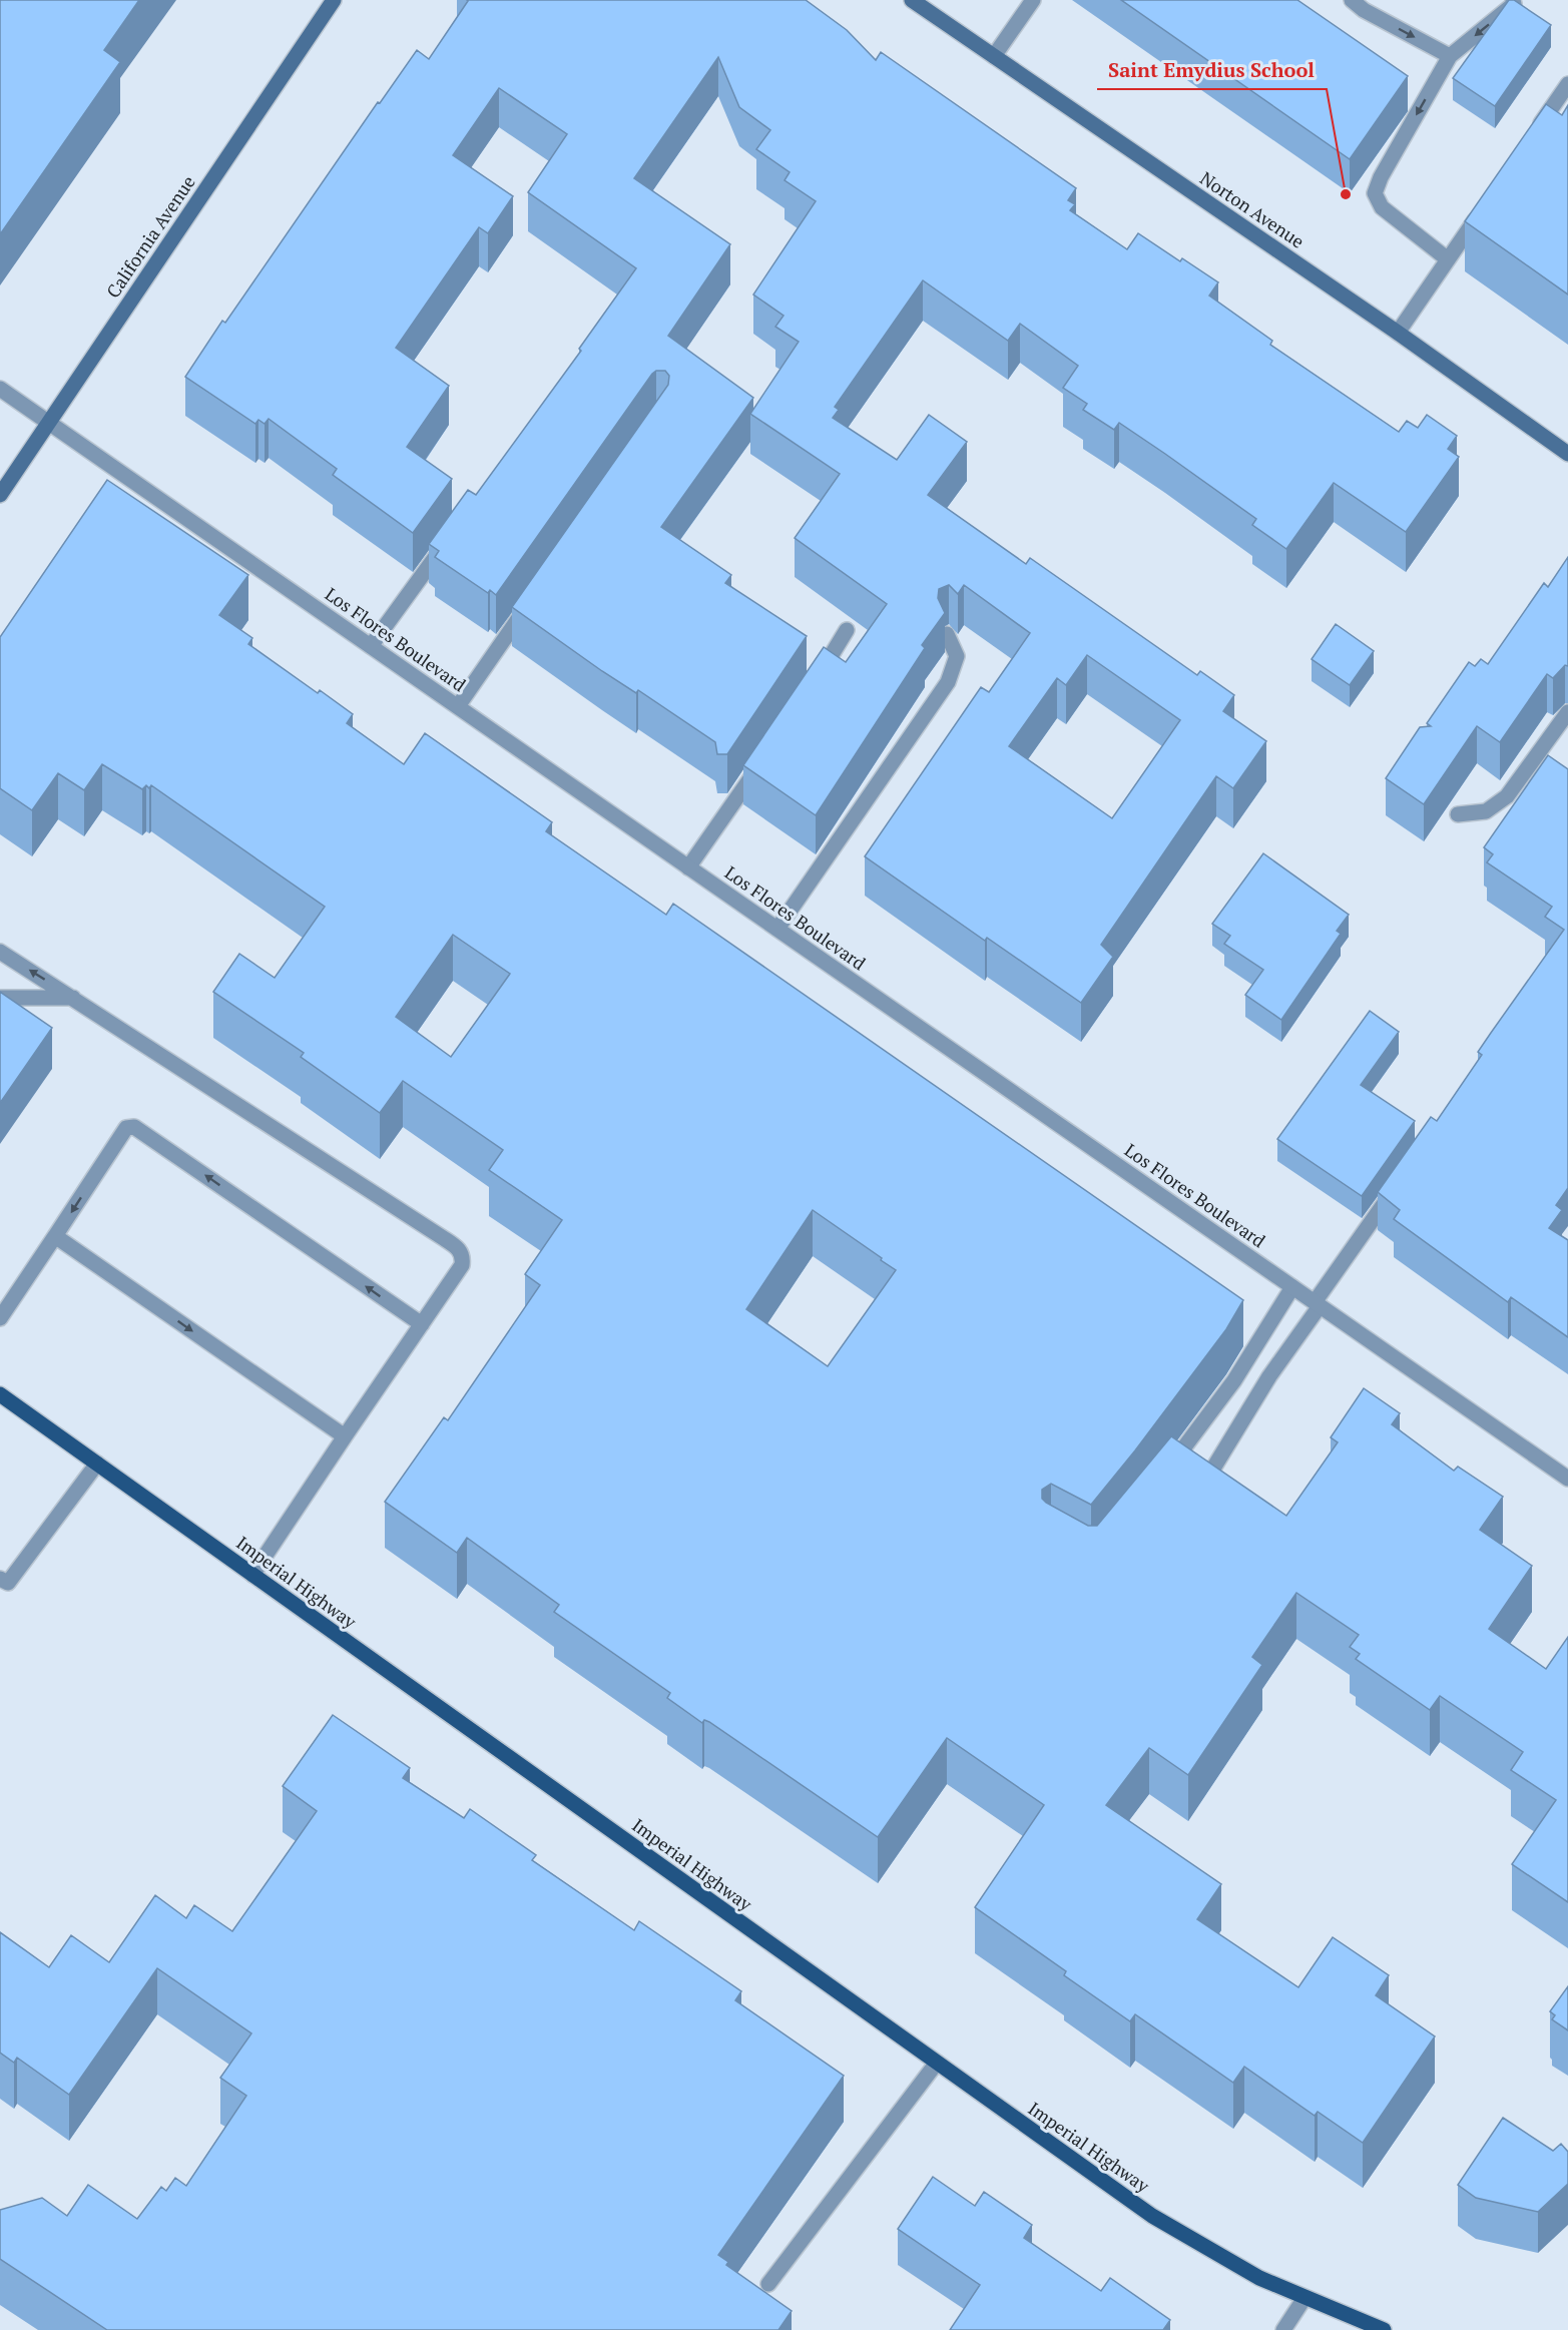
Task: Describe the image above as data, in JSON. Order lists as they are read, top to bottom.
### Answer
{
  "streets": {
    "main road": ["Imperial Highway"],
    "street": ["Norton Avenue", "California Avenue", "Los Flores Boulevard"]
  },
  "crossings": [
    ["California Avenue", "Los Flores Boulevard"]
  ],
  "places": ["Saint Emydius School"]
}
